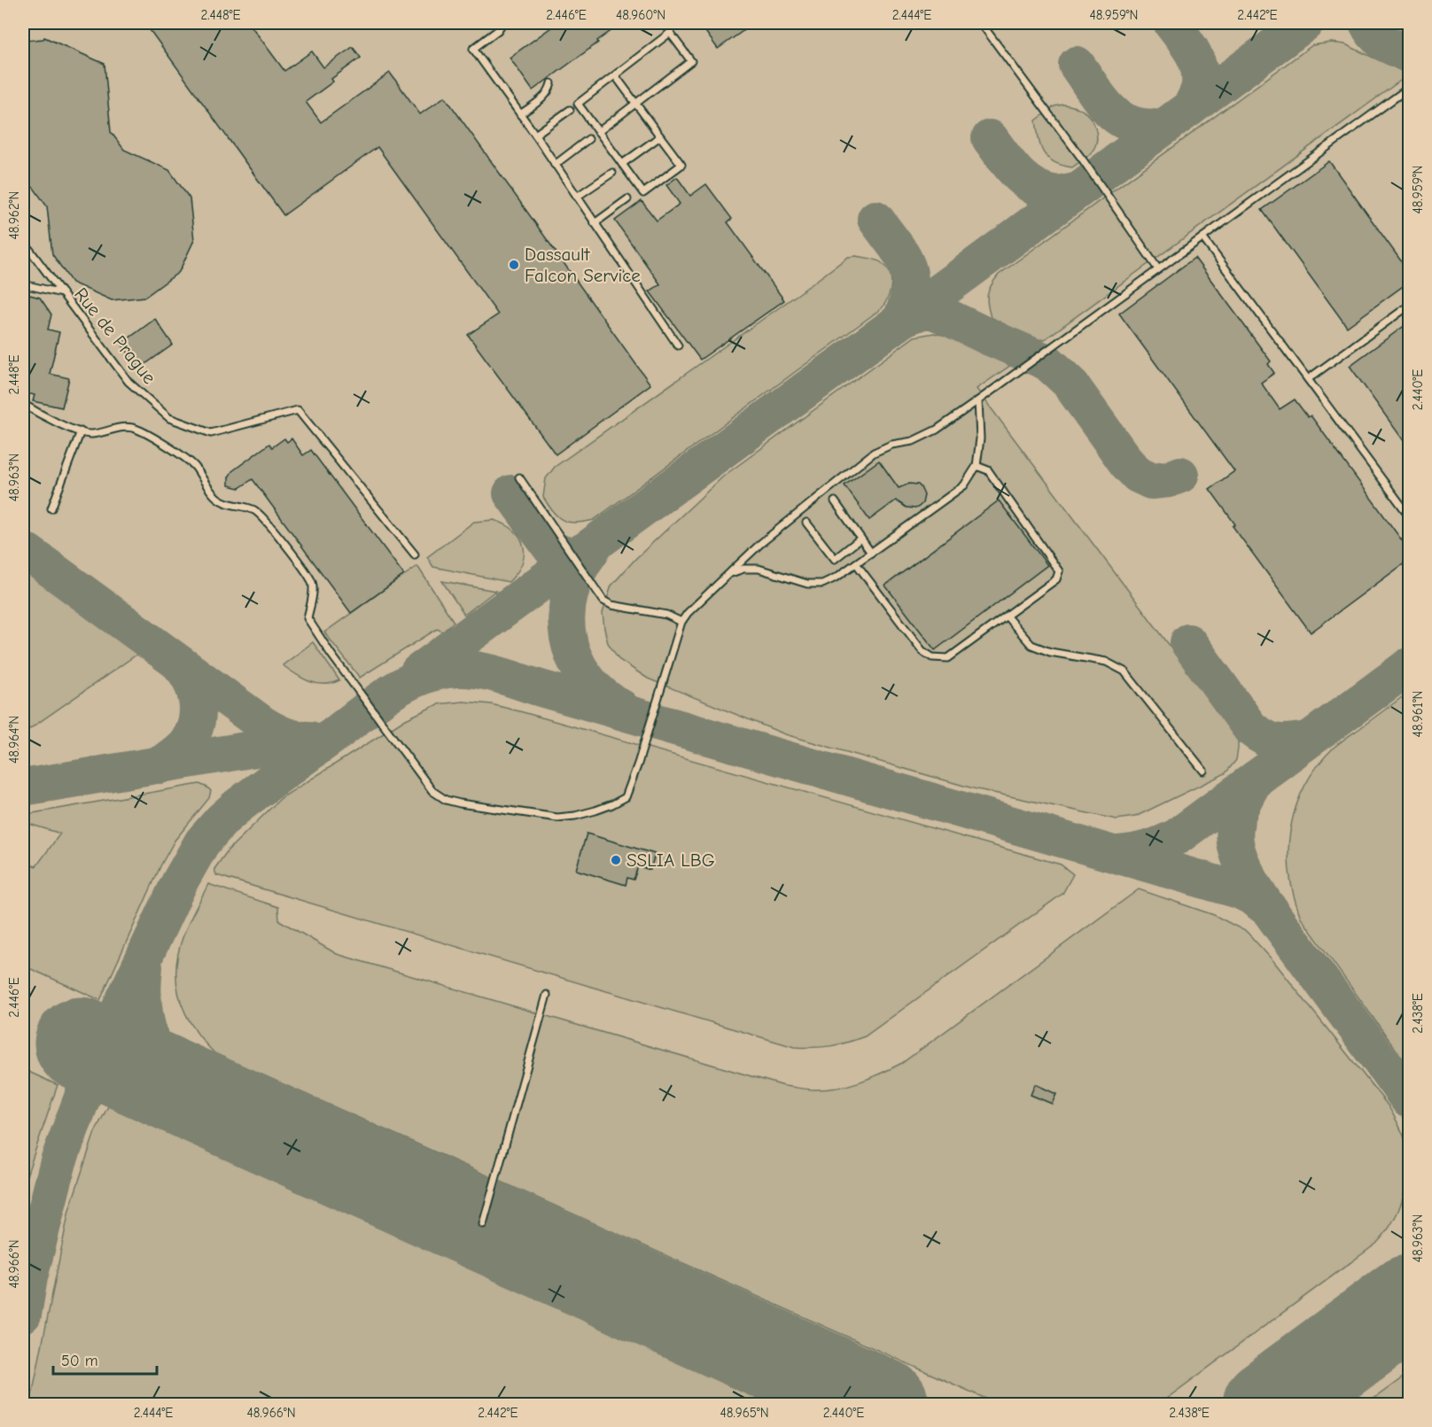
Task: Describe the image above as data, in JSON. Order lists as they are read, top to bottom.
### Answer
{
  "streets": {
    "lane": ["Rue de Prague"]
  },
  "places": ["Dassault Falcon Service", "SSLIA LBG"],
  "scale_bar": "50 m",
  "coordinates": [
    "2.448°E",
    "2.446°E",
    "48.960°N",
    "2.444°E",
    "48.959°N",
    "2.442°E",
    "48.962°N",
    "2.440°E",
    "48.963°N",
    "48.961°N",
    "48.964°N",
    "2.438°E",
    "48.966°N",
    "48.965°N"
  ]
}
